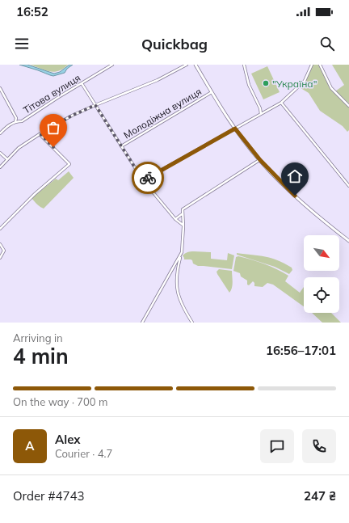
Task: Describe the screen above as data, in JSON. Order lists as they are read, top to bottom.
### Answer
{
  "streets": {
    "street": ["Тітова вулиця", "Молодіжна вулиця"]
  },
  "places": ["\"Україна\""],
  "north": "bottom right",
  "page": {
    "status": "16:52",
    "header": "Quickbag",
    "heading": ["4 min", "Arriving in", "16:56–17:01"],
    "panel": [
      "Alex",
      "Courier · 4.7",
      "Order #4743",
      "247 ₴"
    ],
    "bar": "On the way · 700 m",
    "round": "A"
  }
}
